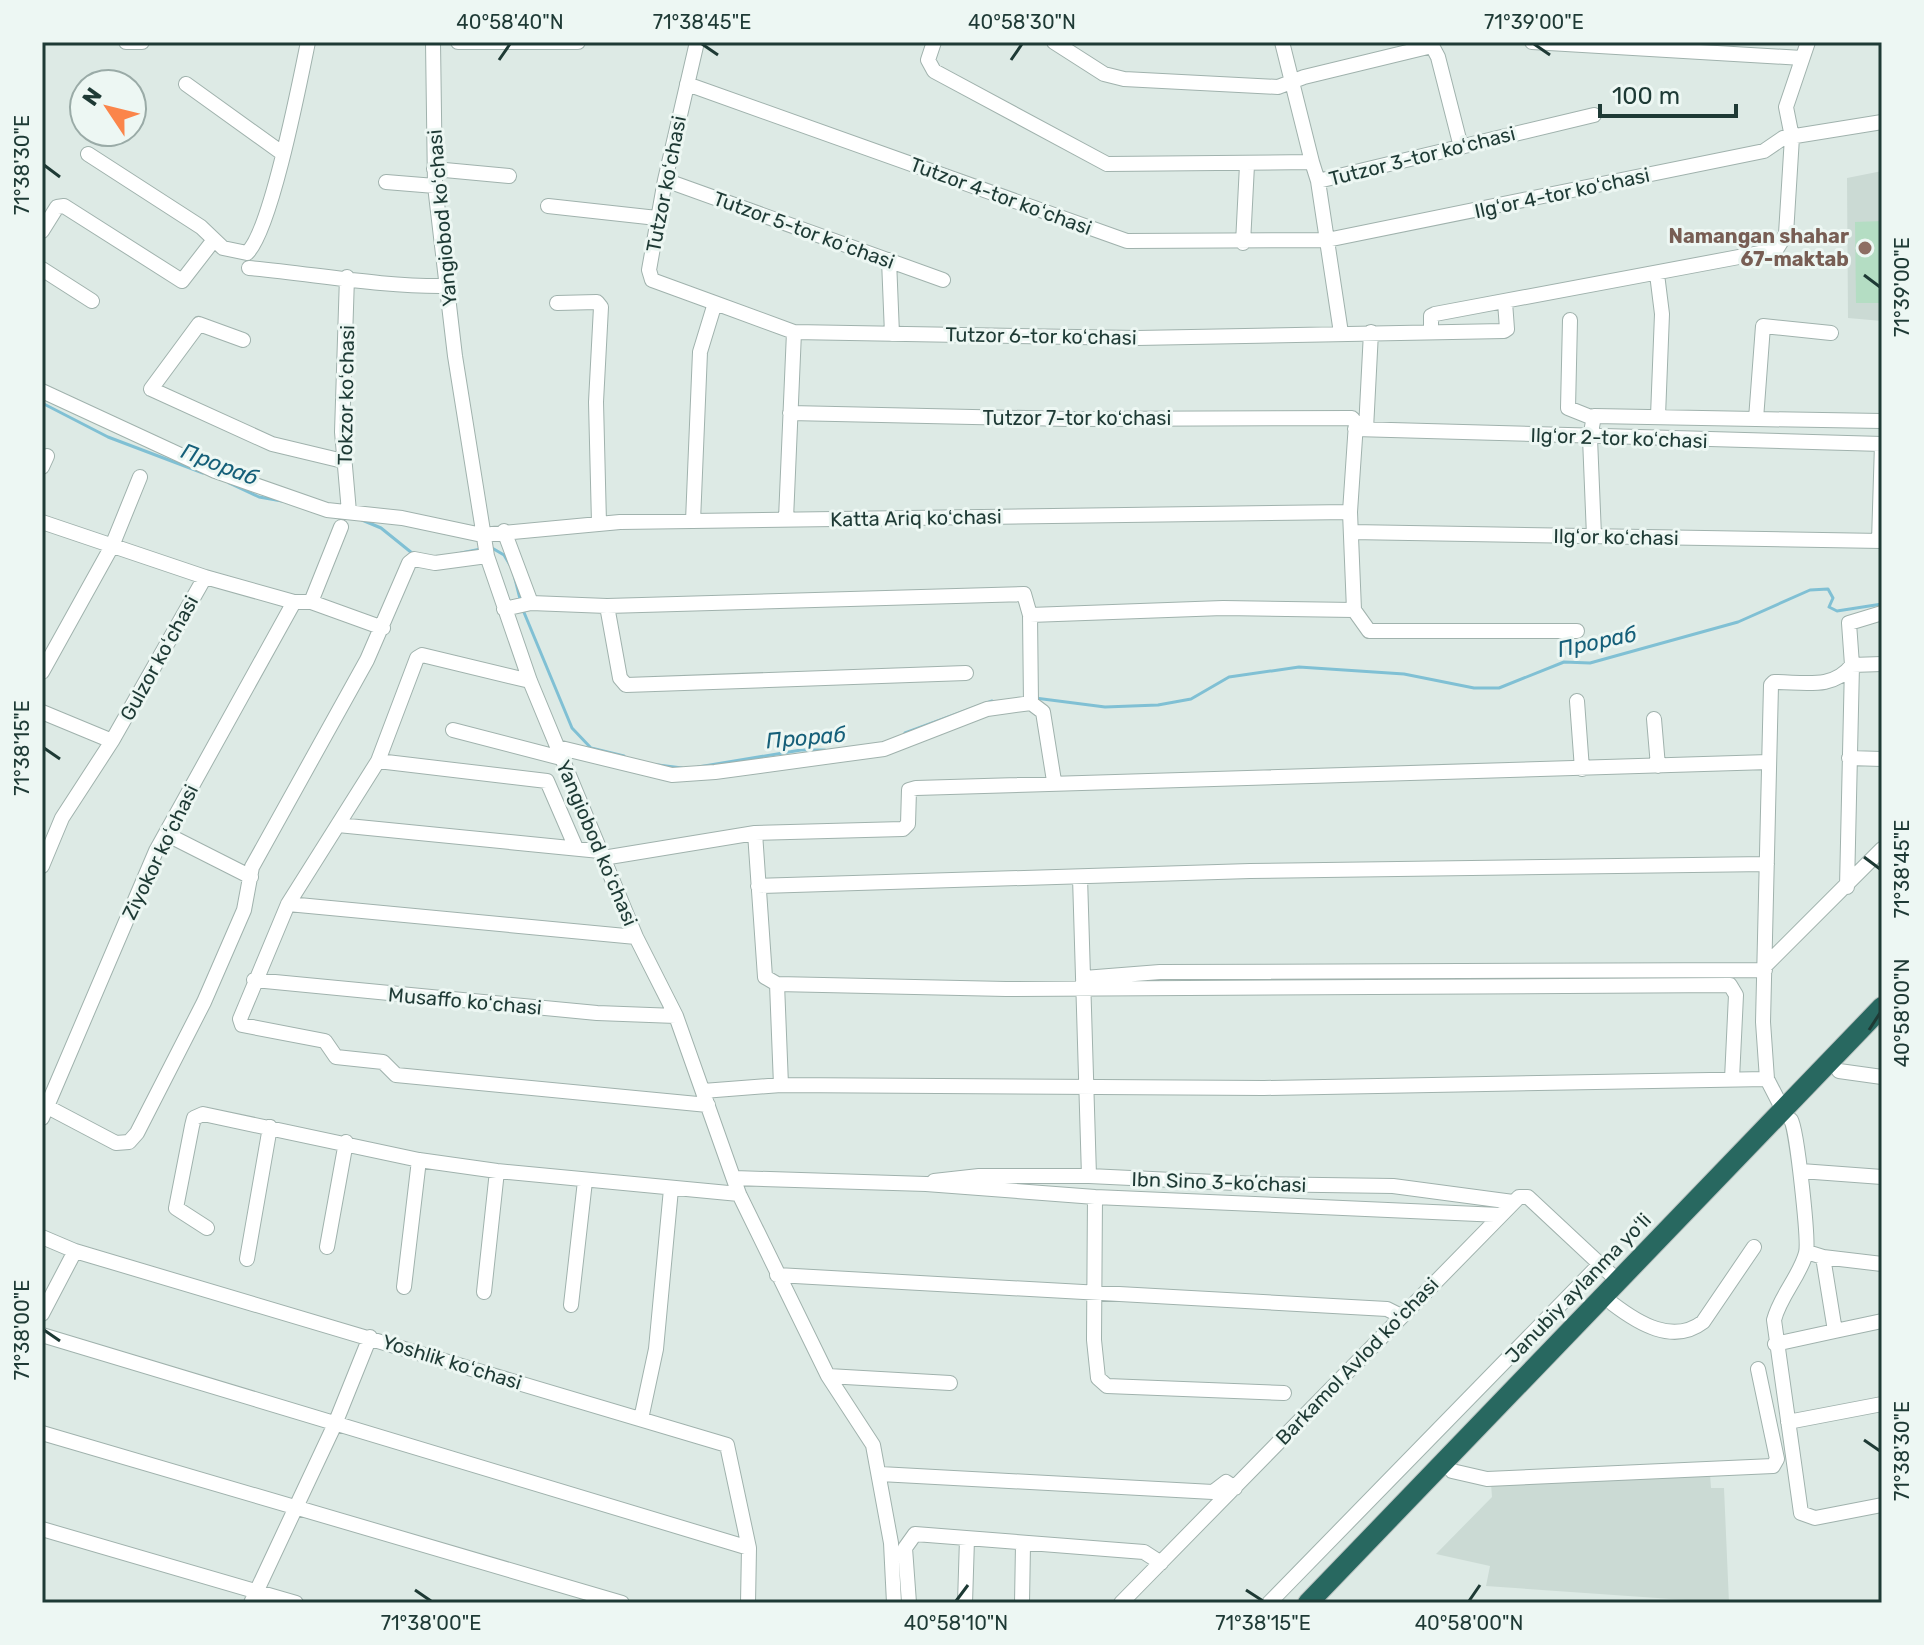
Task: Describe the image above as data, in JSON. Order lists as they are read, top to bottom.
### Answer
{
  "streets": {
    "highway": ["Janubiy aylanma yoʻli"],
    "street": [
      "Tutzor 3-tor koʻchasi",
      "Tutzor koʻchasi",
      "Ilgʻor 4-tor koʻchasi",
      "Tutzor 4-tor koʻchasi",
      "Yangiobod koʻchasi",
      "Tutzor 5-tor koʻchasi",
      "Tutzor 6-tor koʻchasi",
      "Tokzor koʻchasi",
      "Tutzor 7-tor koʻchasi",
      "Ilgʻor 2-tor koʻchasi",
      "Katta Ariq koʻchasi",
      "Ilgʻor koʻchasi",
      "Gulzor koʻchasi",
      "Ziyokor koʻchasi",
      "Musaffo koʻchasi",
      "Ibn Sino 3-koʼchasi",
      "Barkamol Avlod koʻchasi",
      "Yoshlik koʻchasi"
    ]
  },
  "crossings": [
    ["Tutzor koʻchasi", "Tutzor 4-tor koʻchasi"],
    ["Tutzor koʻchasi", "Tutzor 5-tor koʻchasi"],
    ["Tutzor koʻchasi", "Tutzor 6-tor koʻchasi"],
    ["Ilgʻor 4-tor koʻchasi", "Tutzor 4-tor koʻchasi"],
    ["Yangiobod koʻchasi", "Katta Ariq koʻchasi"],
    ["Yangiobod koʻchasi", "Musaffo koʻchasi"],
    ["Yangiobod koʻchasi", "Ibn Sino 3-koʼchasi"],
    ["Tutzor 7-tor koʻchasi", "Ilgʻor 2-tor koʻchasi"],
    ["Ibn Sino 3-koʼchasi", "Barkamol Avlod koʻchasi"]
  ],
  "water": ["Прораб"],
  "places": ["Namangan shahar 67-maktab"],
  "scale_bar": "100 m",
  "north": "top left",
  "coordinates": [
    "40°58'40\"N",
    "71°38'45\"E",
    "40°58'30\"N",
    "71°39'00\"E",
    "71°38'30\"E",
    "71°38'15\"E",
    "40°58'00\"N",
    "71°38'00\"E",
    "40°58'10\"N"
  ]
}
